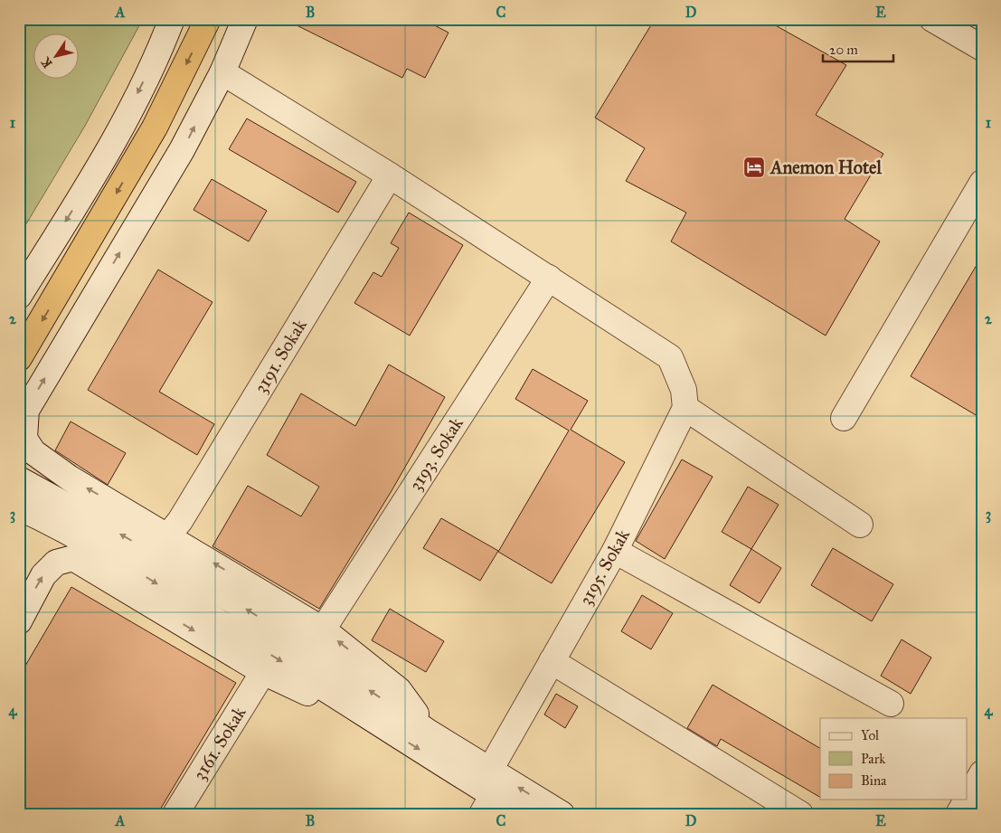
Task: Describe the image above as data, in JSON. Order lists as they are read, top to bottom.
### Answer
{
  "streets": {
    "street": [
      "3191. Sokak",
      "3193. Sokak",
      "3195. Sokak",
      "3161. Sokak"
    ]
  },
  "places": {
    "hotel": ["Anemon Hotel"]
  },
  "legend": ["Yol", "Park", "Bina"],
  "scale_bar": "20 m",
  "north": "bottom left",
  "grid": {
    "columns": [
      "A",
      "B",
      "C",
      "D",
      "E"
    ],
    "rows": [
      "1",
      "2",
      "3",
      "4"
    ]
  }
}
